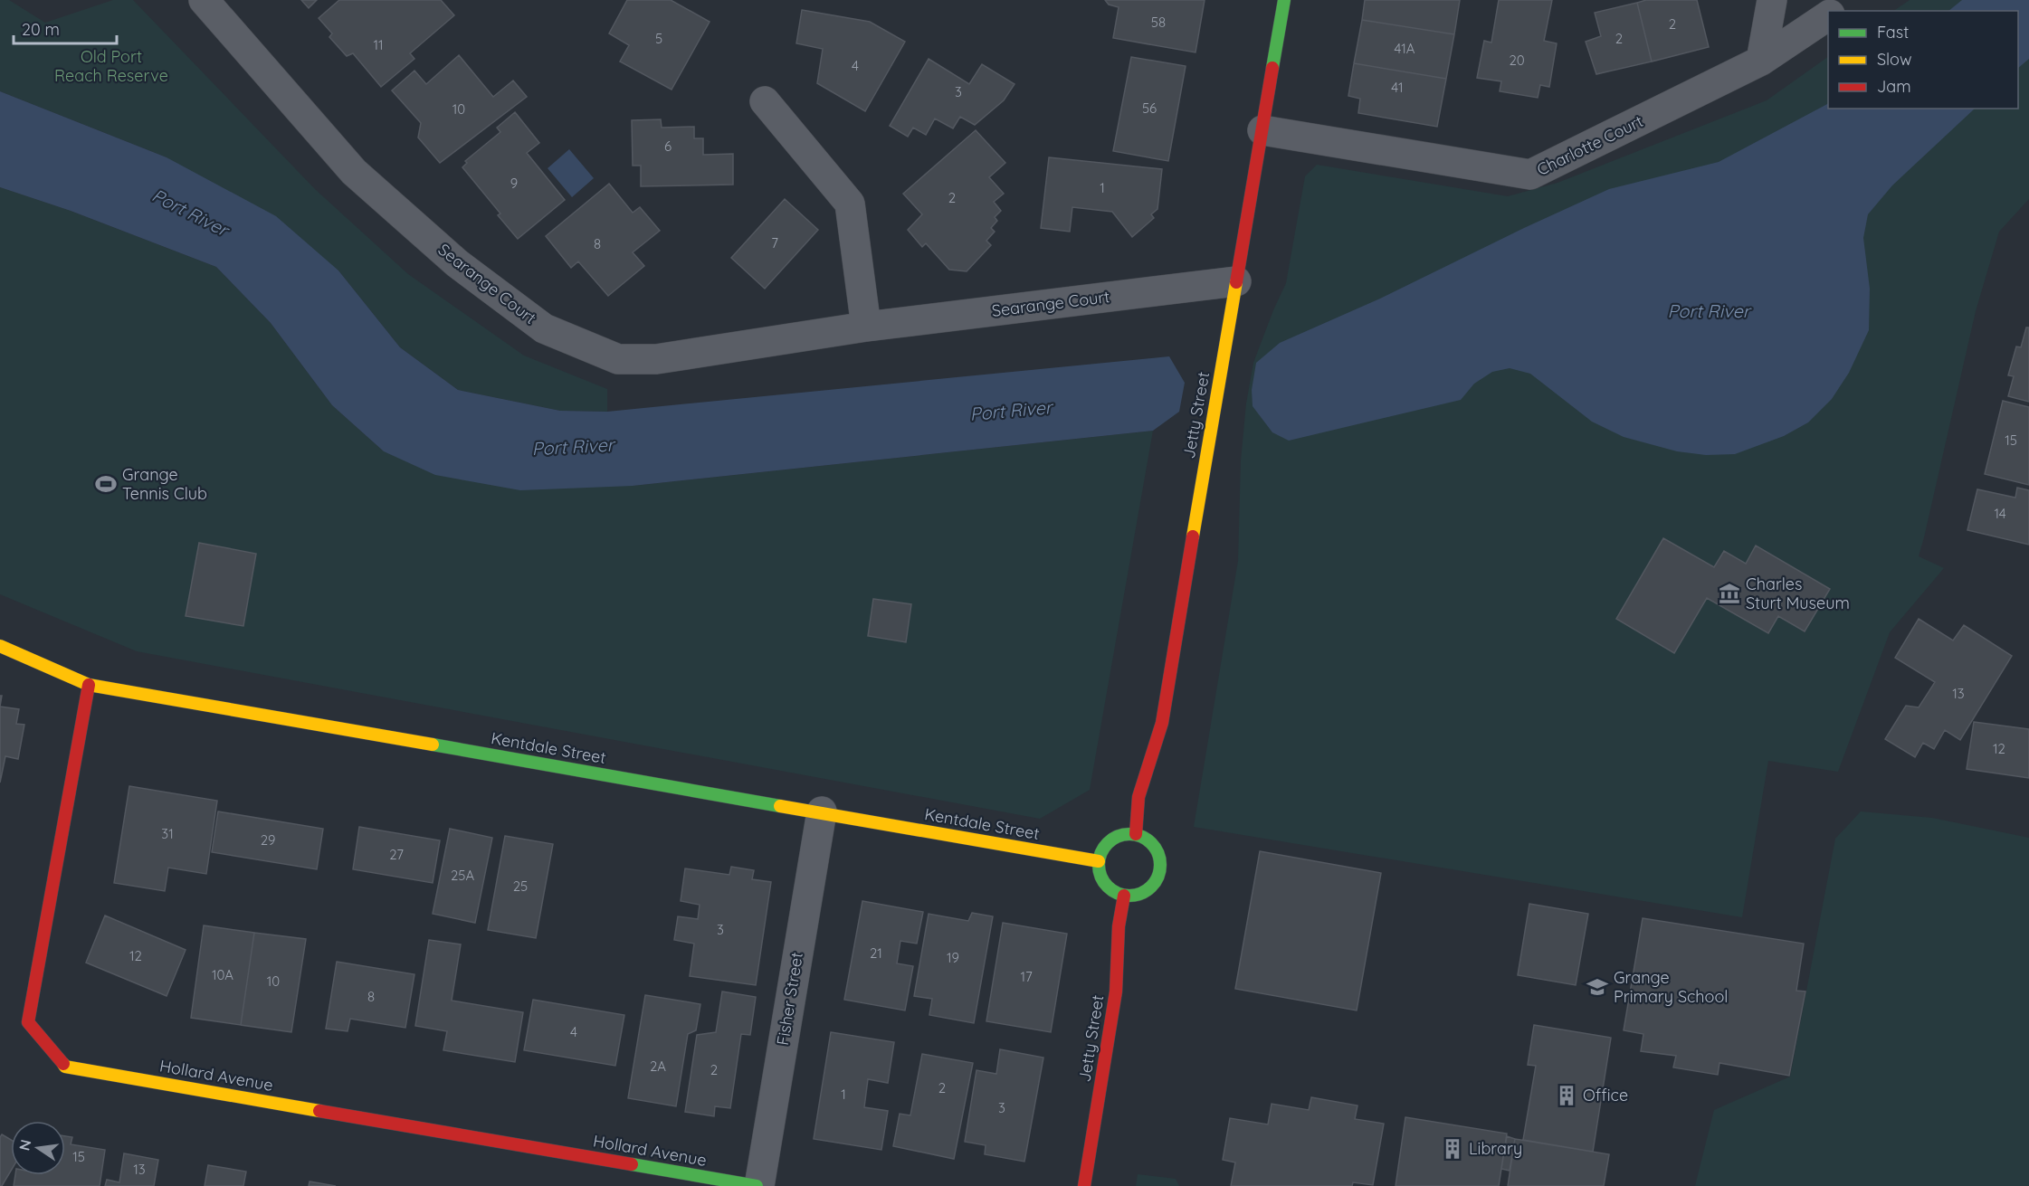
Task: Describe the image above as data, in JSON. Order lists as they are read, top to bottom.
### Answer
{
  "streets": {
    "street": [
      "Charlotte Court",
      "Searange Court",
      "Jetty Street",
      "Kentdale Street",
      "Fisher Street",
      "Hollard Avenue"
    ]
  },
  "crossings": [
    ["Charlotte Court", "Jetty Street"],
    ["Searange Court", "Jetty Street"],
    ["Jetty Street", "Kentdale Street"],
    ["Kentdale Street", "Fisher Street"],
    ["Kentdale Street", "Hollard Avenue"],
    ["Fisher Street", "Hollard Avenue"]
  ],
  "water": ["Port River"],
  "parks": ["Old Port Reach Reserve"],
  "places": {
    "sports": ["Grange Tennis Club"],
    "museum": ["Charles Sturt Museum"],
    "school or university": ["Grange Primary School"],
    "building": ["Office", "Library"]
  },
  "house_numbers": [
    "58",
    "2",
    "5",
    "2",
    "11",
    "41A",
    "20",
    "4",
    "41",
    "3",
    "56",
    "10",
    "6",
    "9",
    "1",
    "2",
    "7",
    "8",
    "15",
    "14",
    "13",
    "12",
    "31",
    "29",
    "27",
    "25A",
    "25",
    "3",
    "21",
    "12",
    "19",
    "10A",
    "17",
    "10",
    "8",
    "4",
    "2A",
    "2",
    "2",
    "1",
    "3",
    "15",
    "13"
  ],
  "legend": ["Fast", "Slow", "Jam"],
  "scale_bar": "20 m",
  "north": "left"
}
